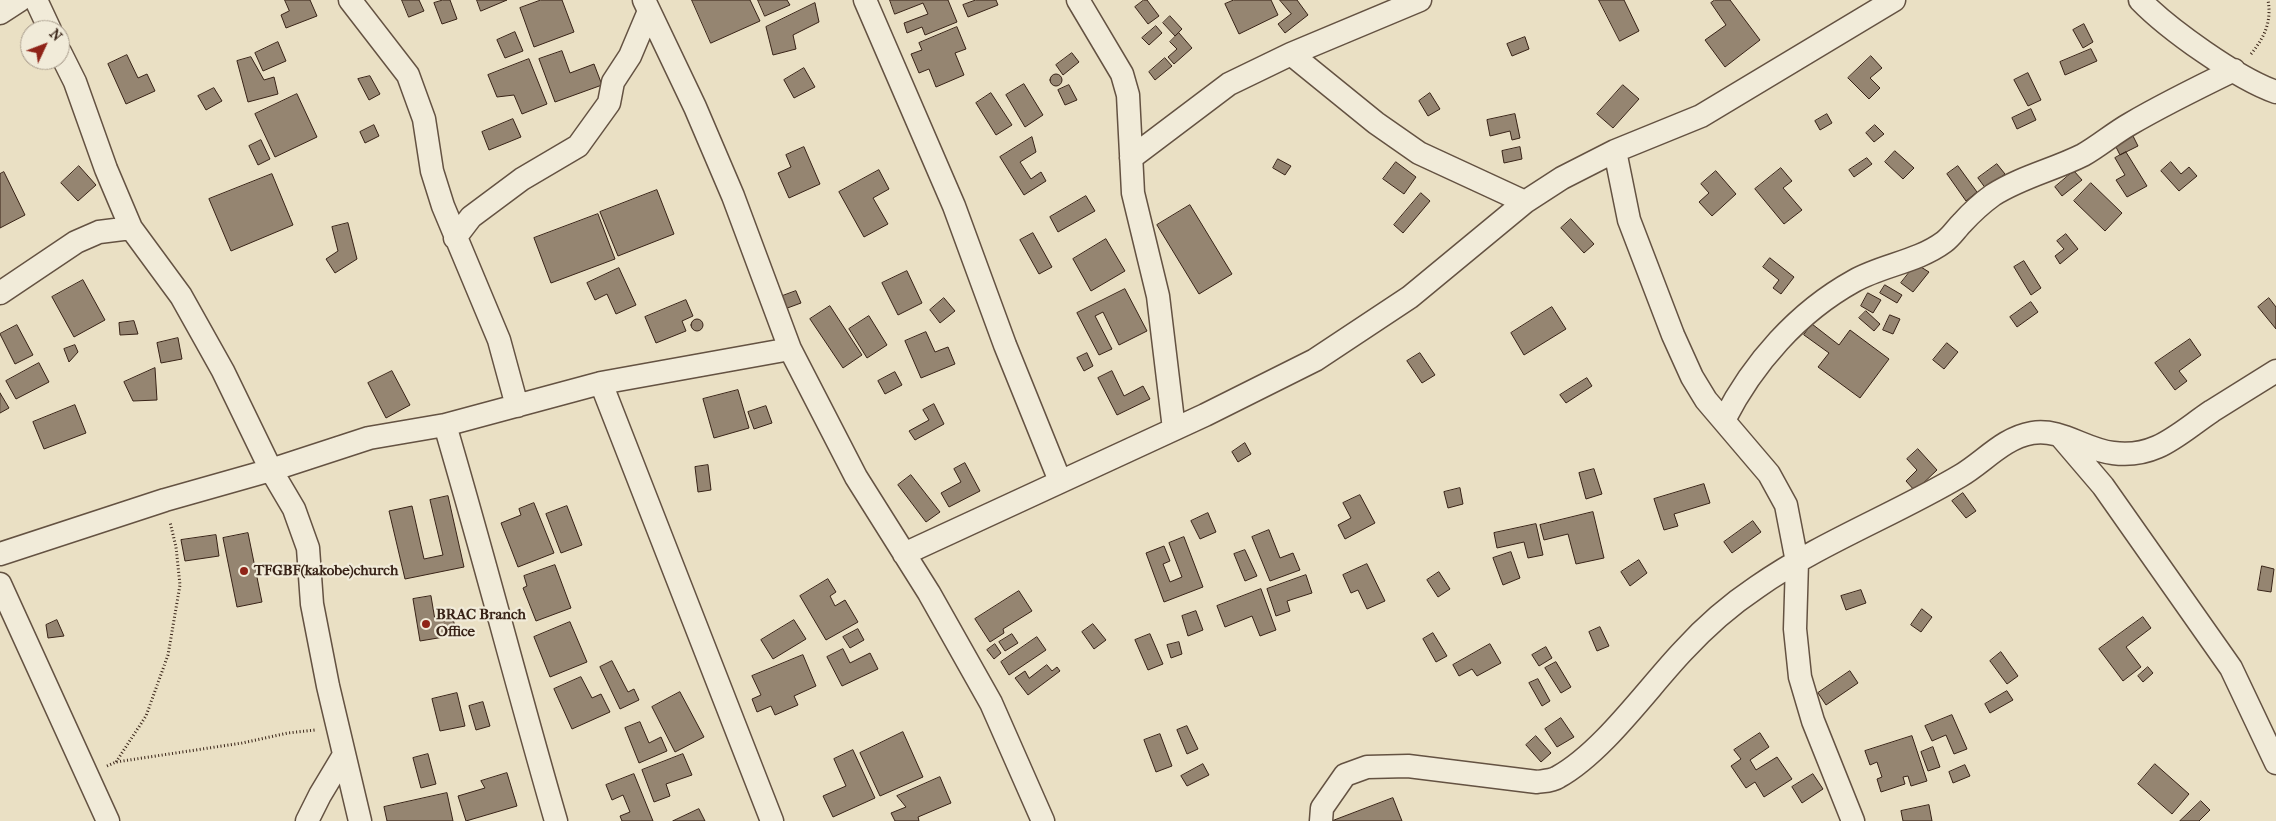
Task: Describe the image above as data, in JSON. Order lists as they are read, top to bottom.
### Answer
{
  "places": ["TFGBF(kakobe)church", "BRAC Branch Office"],
  "north": "top right"
}
